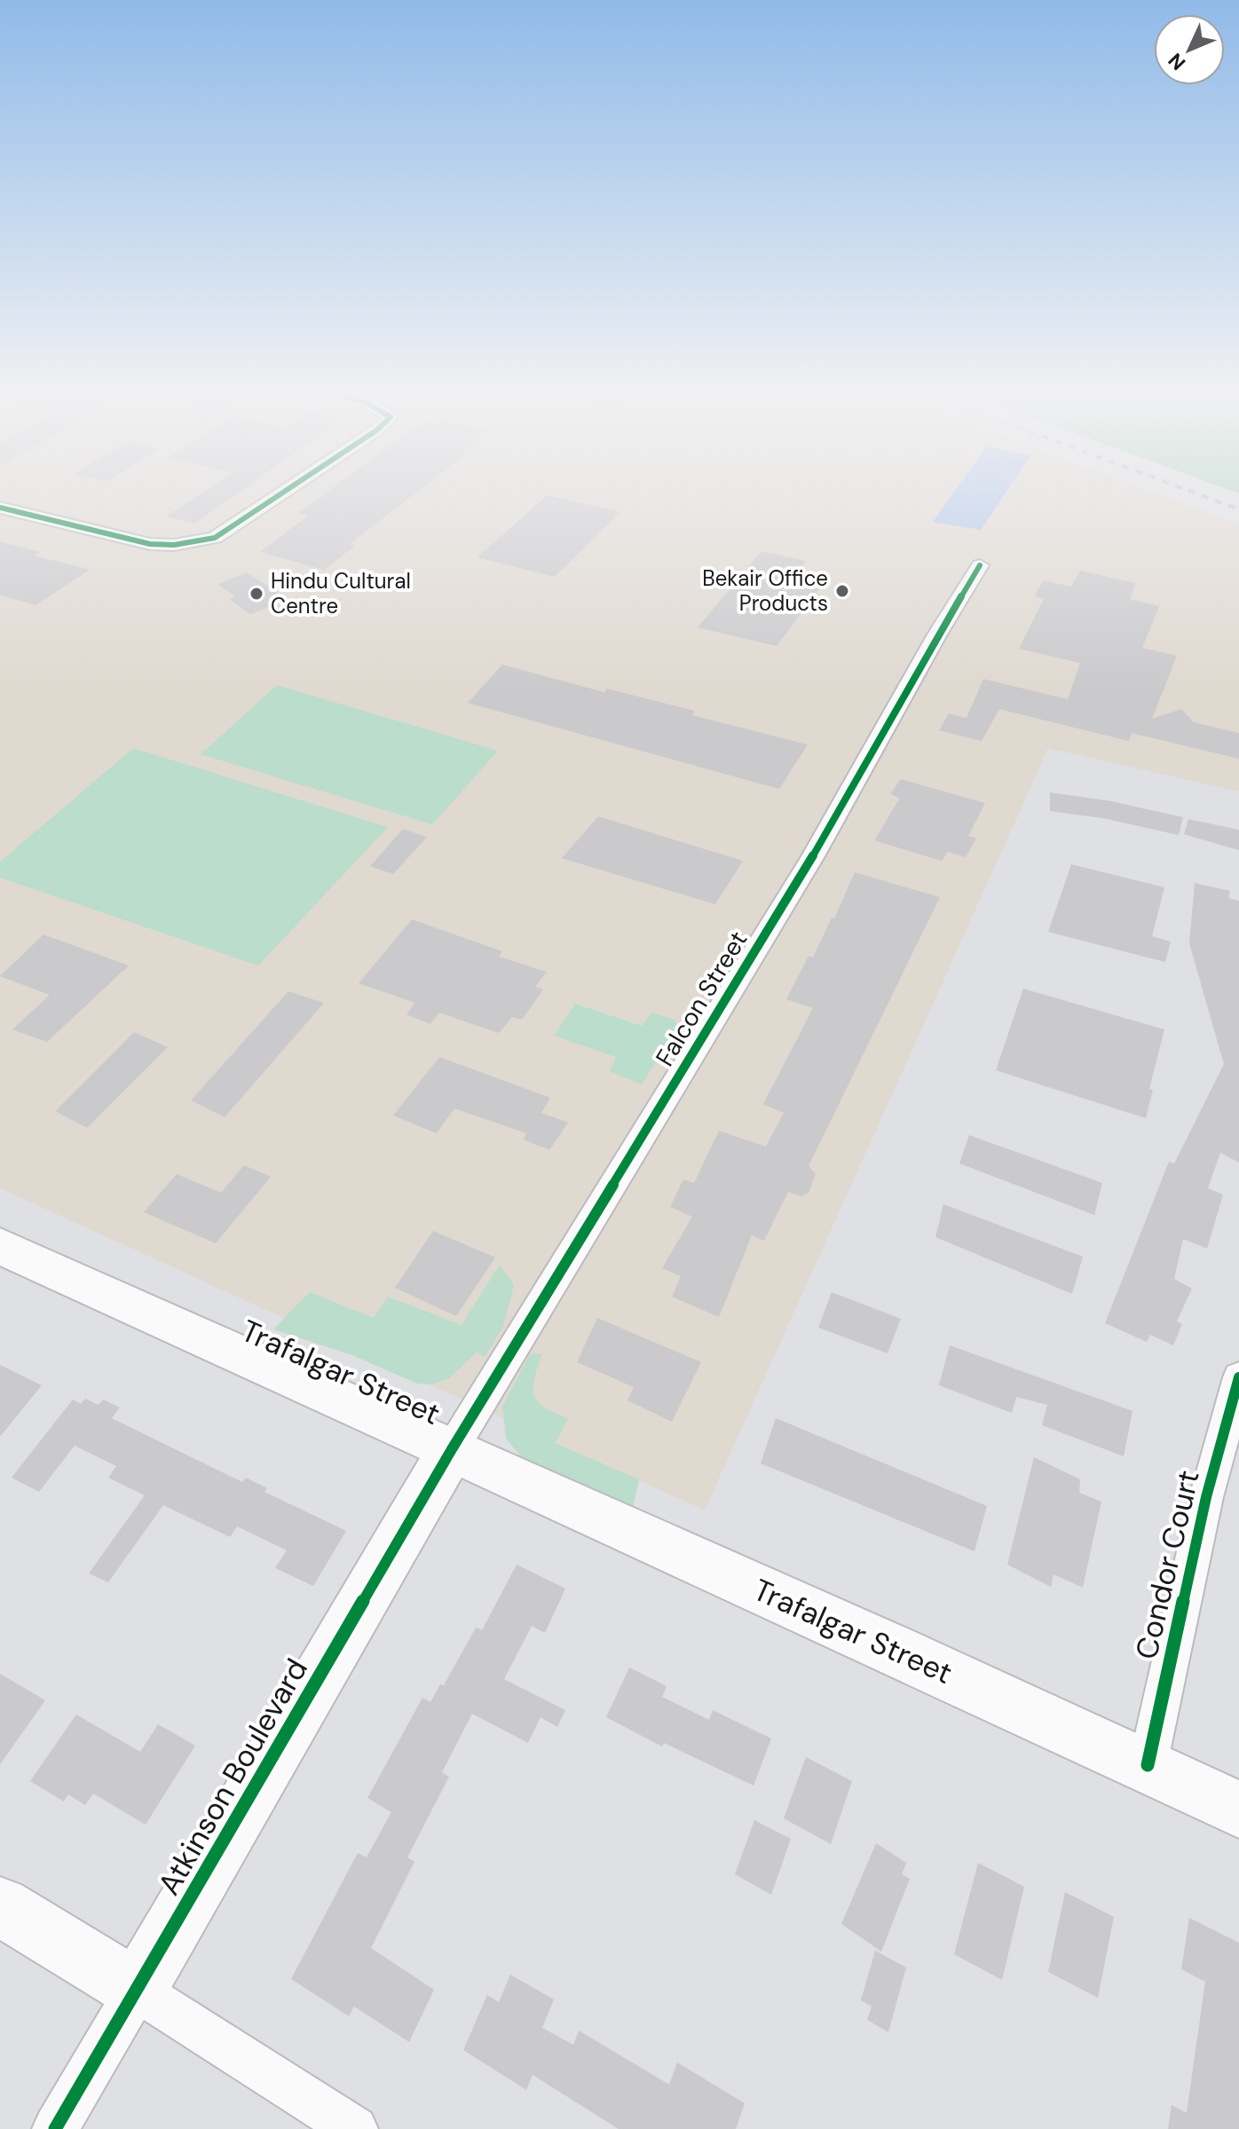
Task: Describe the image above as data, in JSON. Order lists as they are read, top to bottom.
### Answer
{
  "streets": {
    "main road": ["Trafalgar Street", "Atkinson Boulevard"],
    "street": ["Falcon Street", "Condor Court"]
  },
  "crossings": [
    ["Falcon Street", "Trafalgar Street"],
    ["Falcon Street", "Atkinson Boulevard"],
    ["Trafalgar Street", "Condor Court"],
    ["Trafalgar Street", "Atkinson Boulevard"]
  ],
  "places": ["Bekair Office Products", "Hindu Cultural Centre"],
  "north": "bottom left"
}
